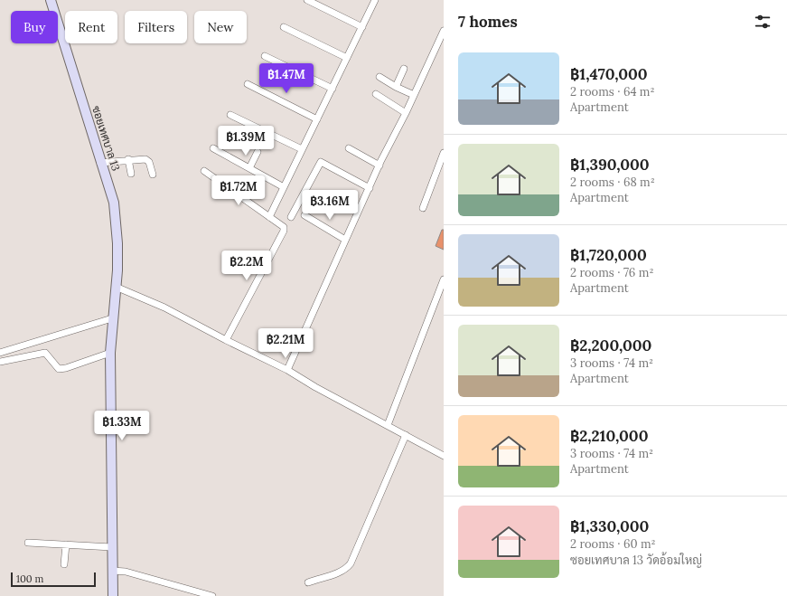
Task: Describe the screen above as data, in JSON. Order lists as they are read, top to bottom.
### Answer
{
  "streets": {
    "street": ["ซอยเทศบาล 13"]
  },
  "scale_bar": "100 m",
  "page": {
    "heading": "7 homes",
    "chip": [
      "Buy",
      "Rent",
      "Filters",
      "New"
    ],
    "list": [
      {
        "name": "฿1,470,000",
        "note": "2 rooms · 64 m² · Apartment"
      },
      {
        "name": "฿1,390,000",
        "note": "2 rooms · 68 m² · Apartment"
      },
      {
        "name": "฿1,720,000",
        "note": "2 rooms · 76 m² · Apartment"
      },
      {
        "name": "฿2,200,000",
        "note": "3 rooms · 74 m² · Apartment"
      },
      {
        "name": "฿2,210,000",
        "note": "3 rooms · 74 m² · Apartment"
      },
      {
        "name": "฿1,330,000",
        "note": "2 rooms · 60 m² · ซอยเทศบาล 13 วัดอ้อมใหญ่"
      }
    ],
    "price": [
      "฿1.47M",
      "฿1.39M",
      "฿1.72M",
      "฿3.16M",
      "฿2.2M",
      "฿2.21M",
      "฿1.33M"
    ],
    "scale": "100 m"
  }
}
